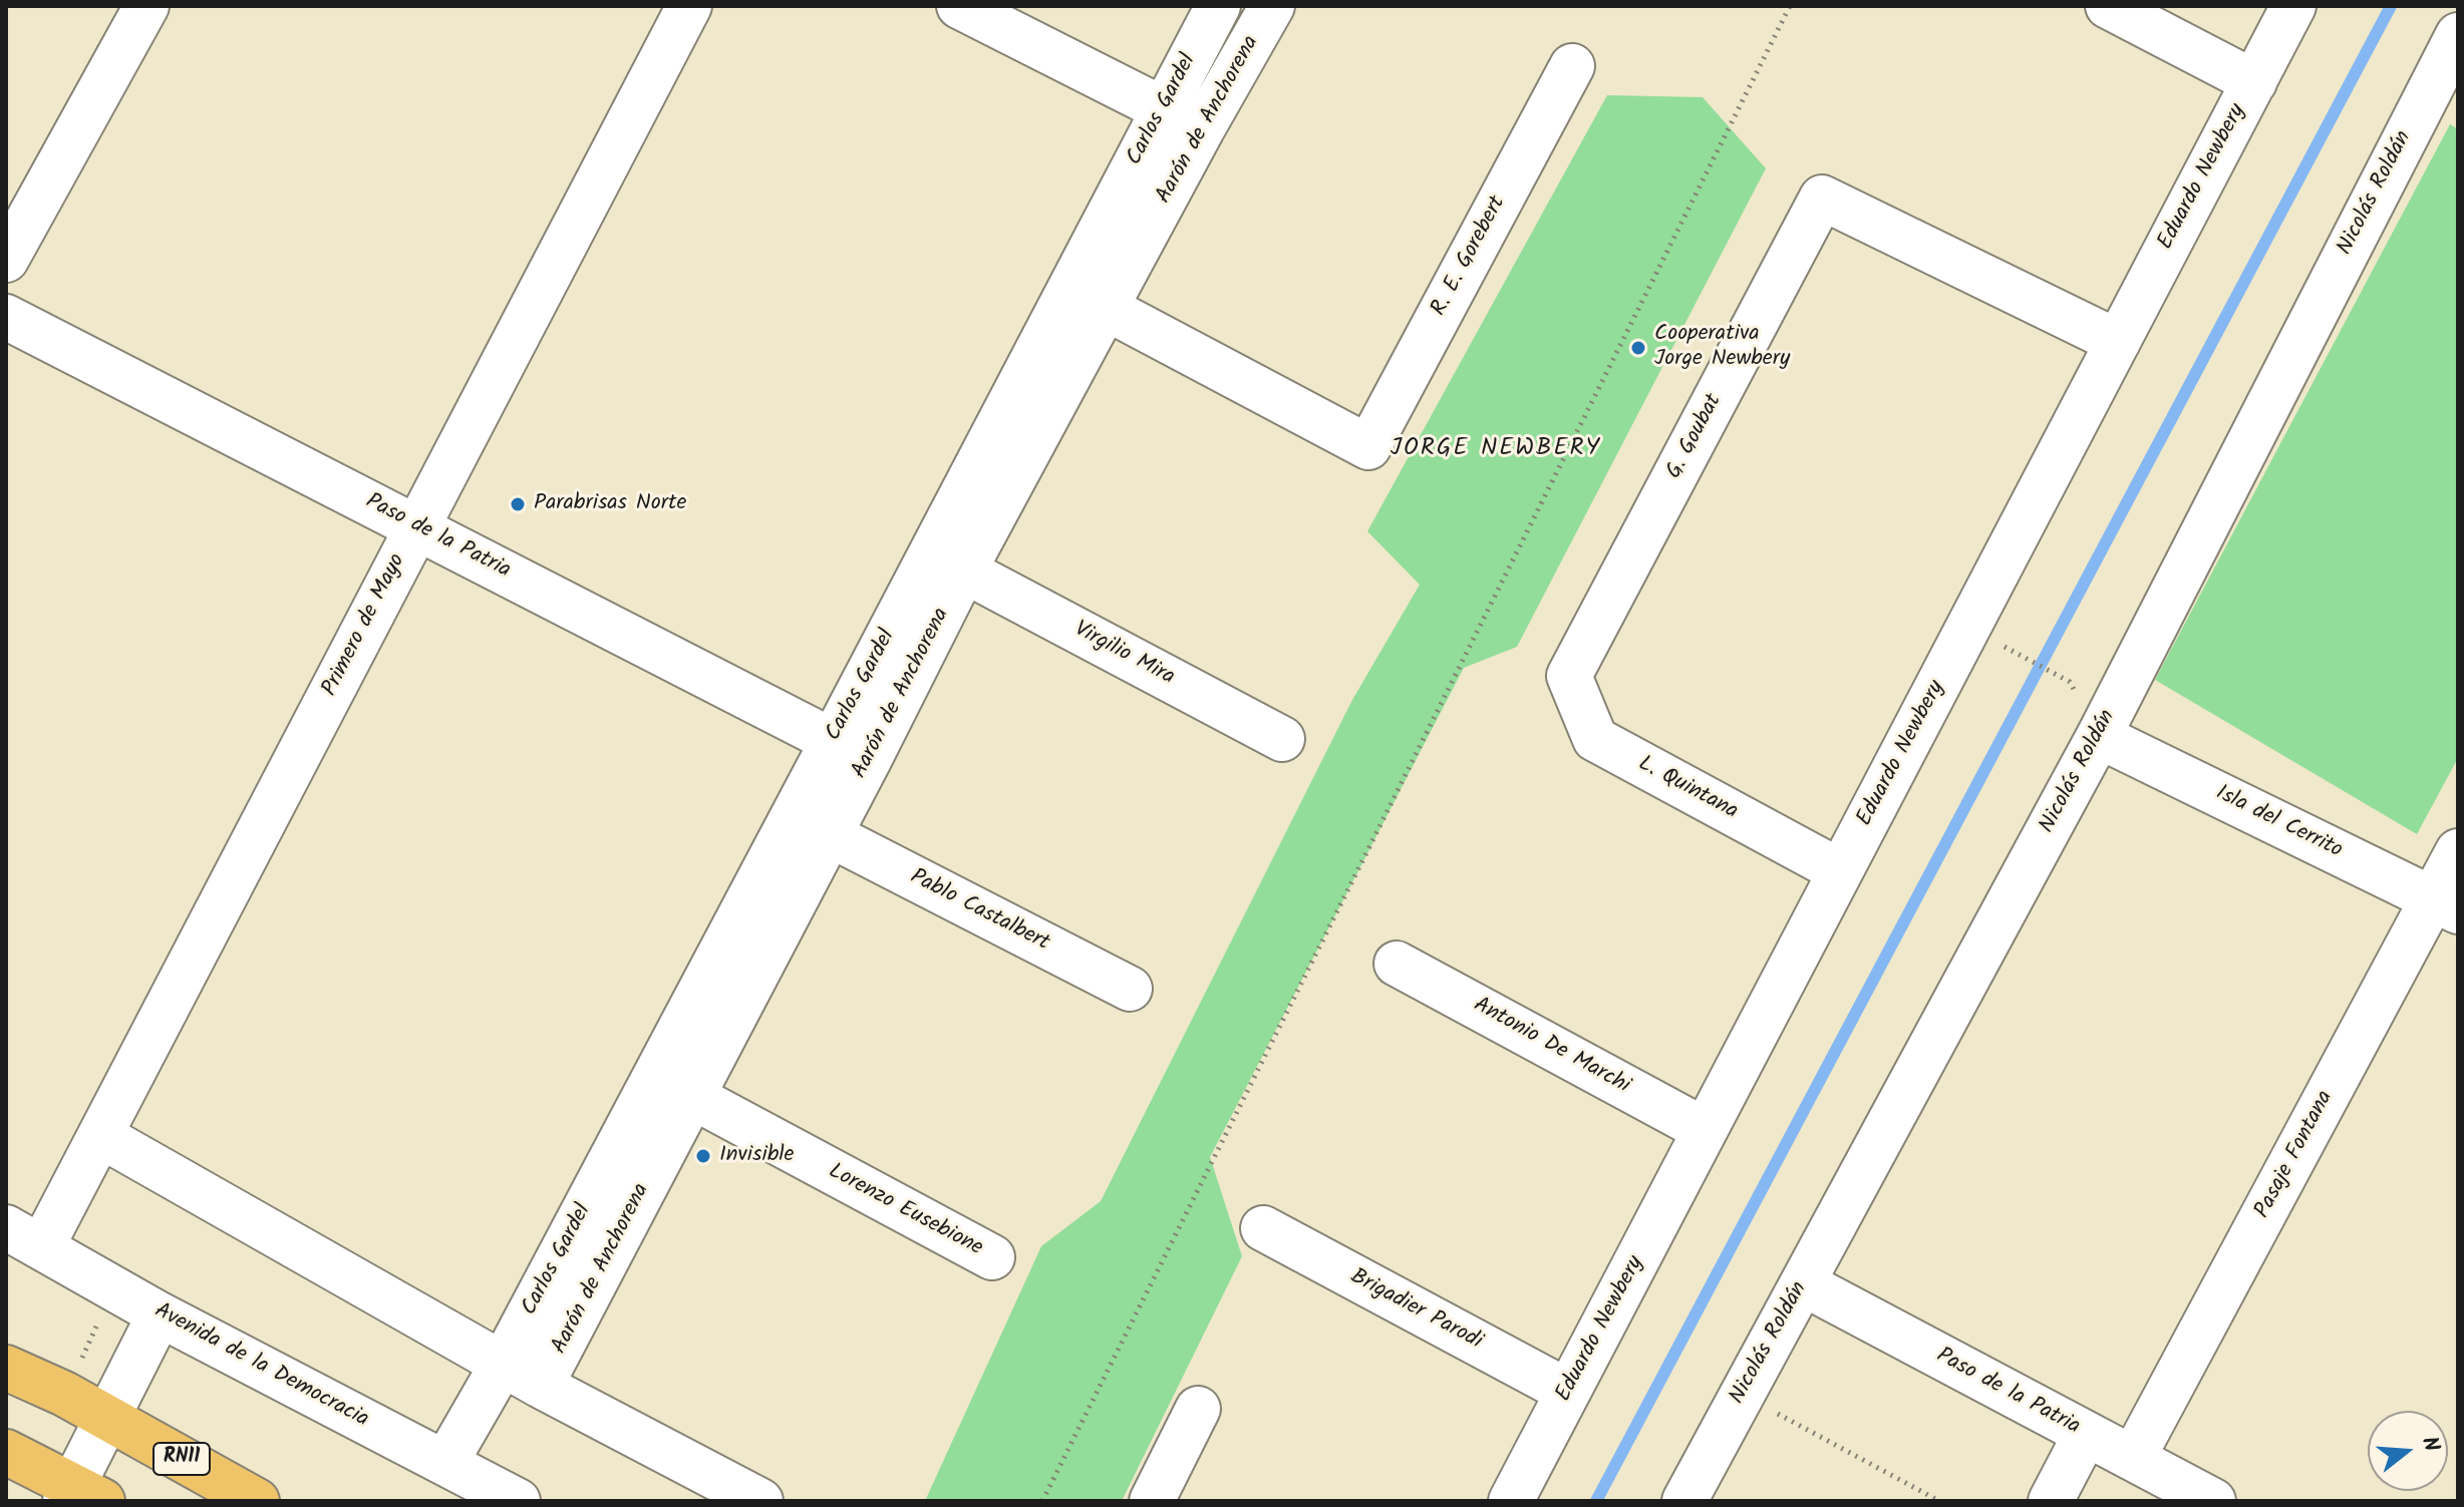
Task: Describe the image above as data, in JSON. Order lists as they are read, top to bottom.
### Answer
{
  "streets": {
    "highway": ["RN11"],
    "street": [
      "Carlos Gardel",
      "Aarón de Anchorena",
      "Eduardo Newbery",
      "Nicolás Roldán",
      "R. E. Gorebert",
      "G. Goubat",
      "Paso de la Patria",
      "Primero de Mayo",
      "Virgilio Mira",
      "L. Quintana",
      "Isla del Cerrito",
      "Pablo Castalbert",
      "Antonio De Marchi",
      "Pasaje Fontana",
      "Lorenzo Eusebione",
      "Brigadier Parodi",
      "Avenida de la Democracia"
    ]
  },
  "crossings": [
    ["Carlos Gardel", "Aarón de Anchorena"],
    ["Carlos Gardel", "Paso de la Patria"],
    ["Carlos Gardel", "Avenida de la Democracia"],
    ["Aarón de Anchorena", "R. E. Gorebert"],
    ["Aarón de Anchorena", "Paso de la Patria"],
    ["Aarón de Anchorena", "Virgilio Mira"],
    ["Aarón de Anchorena", "Pablo Castalbert"],
    ["Aarón de Anchorena", "Lorenzo Eusebione"],
    ["Eduardo Newbery", "G. Goubat"],
    ["Eduardo Newbery", "L. Quintana"],
    ["Eduardo Newbery", "Antonio De Marchi"],
    ["Eduardo Newbery", "Brigadier Parodi"],
    ["Nicolás Roldán", "Paso de la Patria"],
    ["Nicolás Roldán", "Isla del Cerrito"],
    ["G. Goubat", "L. Quintana"],
    ["Paso de la Patria", "Primero de Mayo"],
    ["Paso de la Patria", "Pasaje Fontana"],
    ["Primero de Mayo", "Avenida de la Democracia"],
    ["Isla del Cerrito", "Pasaje Fontana"]
  ],
  "districts": ["JORGE NEWBERY"],
  "places": ["Cooperativa Jorge Newbery", "Parabrisas Norte", "Invisible"],
  "north": "right"
}
